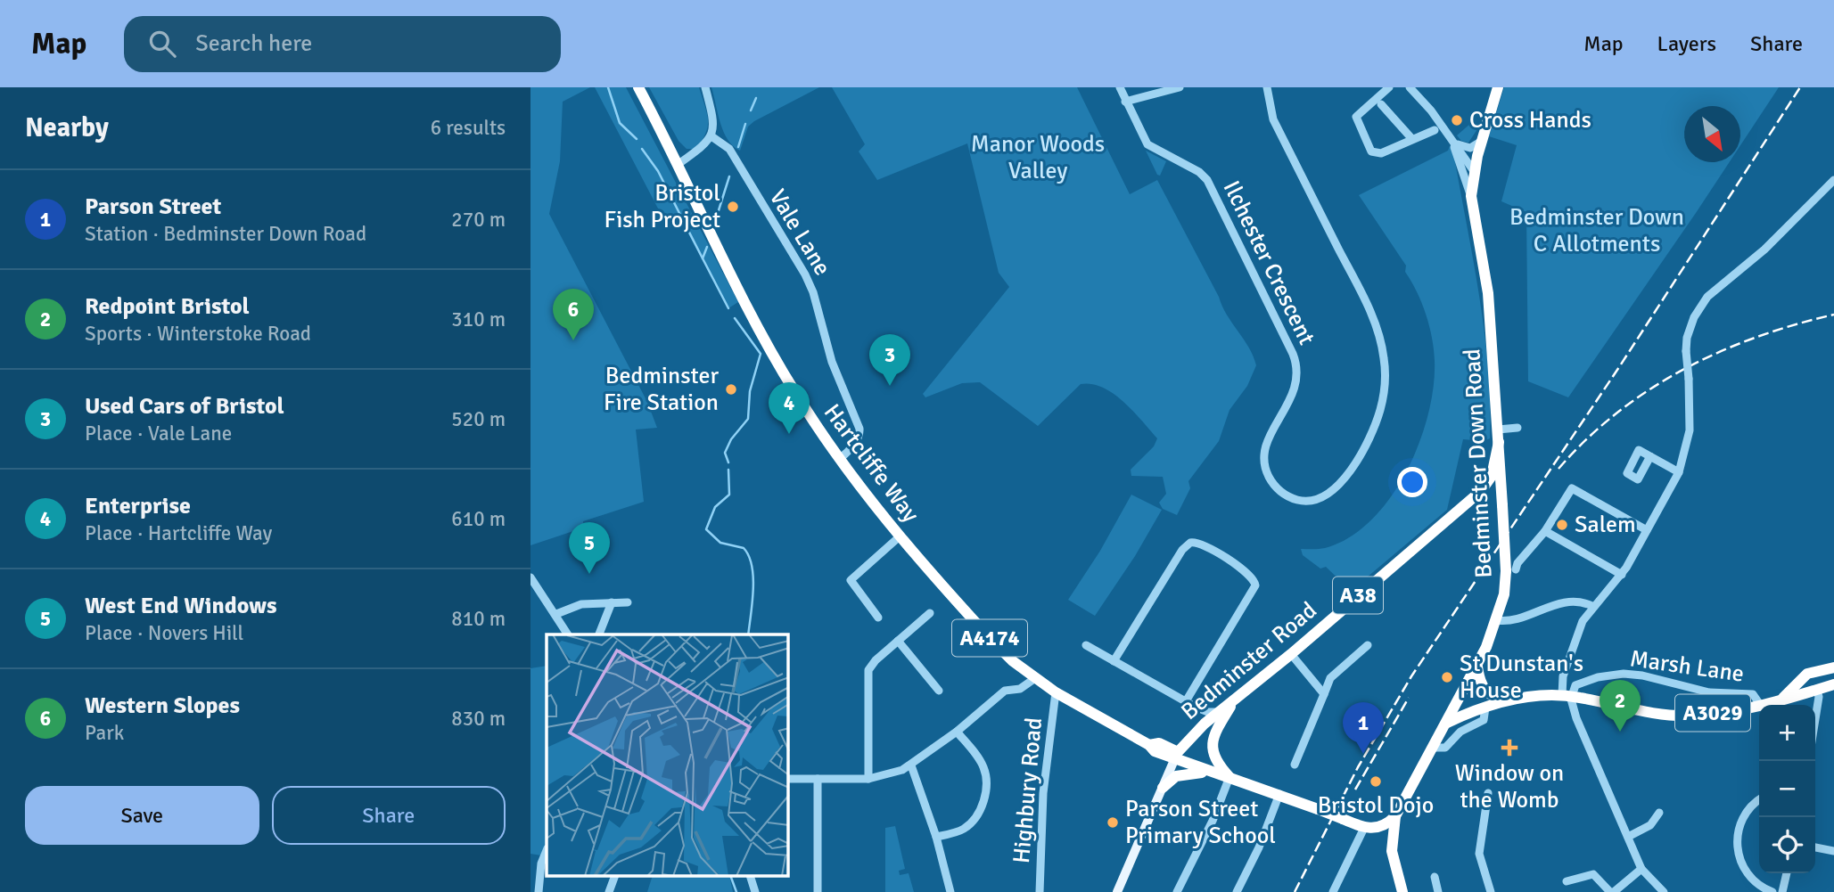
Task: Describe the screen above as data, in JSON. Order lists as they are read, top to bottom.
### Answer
{
  "streets": {
    "highway": [
      "Hartcliffe Way",
      "Bedminster Down Road",
      "A38",
      "A4174",
      "Bedminster Road",
      "A3029"
    ],
    "street": [
      "Vale Lane",
      "Ilchester Crescent",
      "Marsh Lane",
      "Highbury Road"
    ]
  },
  "crossings": [
    ["Vale Lane", "Hartcliffe Way"],
    ["Hartcliffe Way", "A4174"],
    ["Bedminster Down Road", "A38"],
    ["Bedminster Down Road", "Bedminster Road"],
    ["Bedminster Down Road", "A3029"],
    ["A38", "Bedminster Road"],
    ["A4174", "Bedminster Road"],
    ["A4174", "Highbury Road"],
    ["Marsh Lane", "A3029"]
  ],
  "parks": ["Manor Woods Valley", "Bedminster Down C Allotments"],
  "places": {
    "other": [
      "Cross Hands",
      "Bristol Fish Project",
      "Bedminster Fire Station",
      "Salem",
      "St Dunstan's House",
      "Bristol Dojo",
      "Parson Street Primary School"
    ],
    "health": ["Window on the Womb"]
  },
  "north": "bottom right",
  "page": {
    "header": "Map",
    "search": "Search here",
    "nav": ["Map", "Layers", "Share"],
    "heading": ["Nearby", "6 results"],
    "list": [
      {
        "mark": "1",
        "name": "Parson Street",
        "note": "Station · Bedminster Down Road",
        "value": "270 m"
      },
      {
        "mark": "2",
        "name": "Redpoint Bristol",
        "note": "Sports · Winterstoke Road",
        "value": "310 m"
      },
      {
        "mark": "3",
        "name": "Used Cars of Bristol",
        "note": "Place · Vale Lane",
        "value": "520 m"
      },
      {
        "mark": "4",
        "name": "Enterprise",
        "note": "Place · Hartcliffe Way",
        "value": "610 m"
      },
      {
        "mark": "5",
        "name": "West End Windows",
        "note": "Place · Novers Hill",
        "value": "810 m"
      },
      {
        "mark": "6",
        "name": "Western Slopes",
        "note": "Park",
        "value": "830 m"
      }
    ],
    "pins": [
      "6",
      "3",
      "4",
      "5",
      "2",
      "1"
    ],
    "map_buttons": ["+", "−"],
    "buttons": ["Save", "Share"]
  }
}
